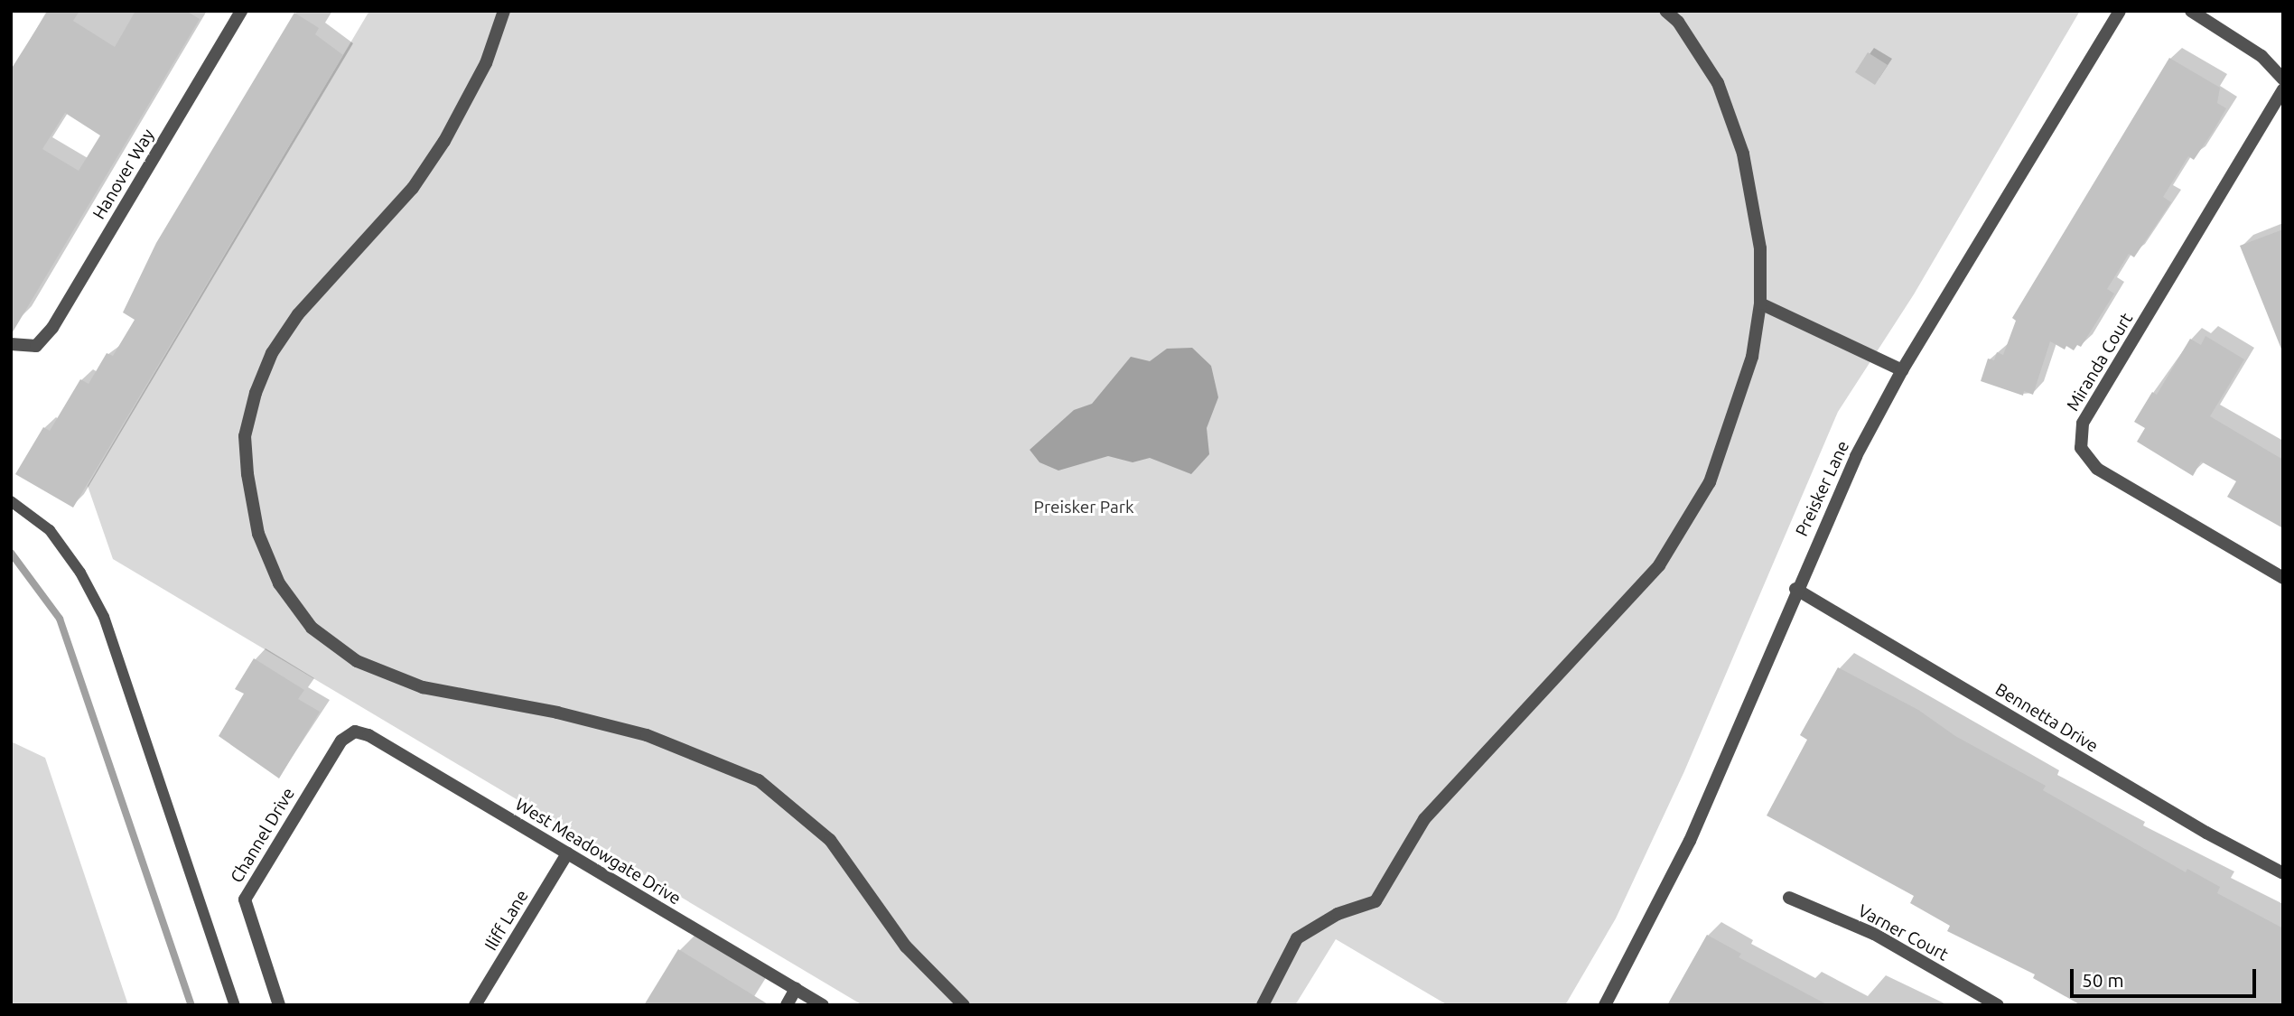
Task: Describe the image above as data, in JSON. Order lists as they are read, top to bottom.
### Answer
{
  "streets": {
    "street": [
      "Hanover Way",
      "Miranda Court",
      "Preisker Lane",
      "Bennetta Drive",
      "Channel Drive",
      "West Meadowgate Drive",
      "Iliff Lane",
      "Varner Court"
    ]
  },
  "crossings": [
    ["Preisker Lane", "Bennetta Drive"],
    ["Channel Drive", "West Meadowgate Drive"],
    ["West Meadowgate Drive", "Iliff Lane"]
  ],
  "parks": ["Preisker Park"],
  "scale_bar": "50 m"
}
